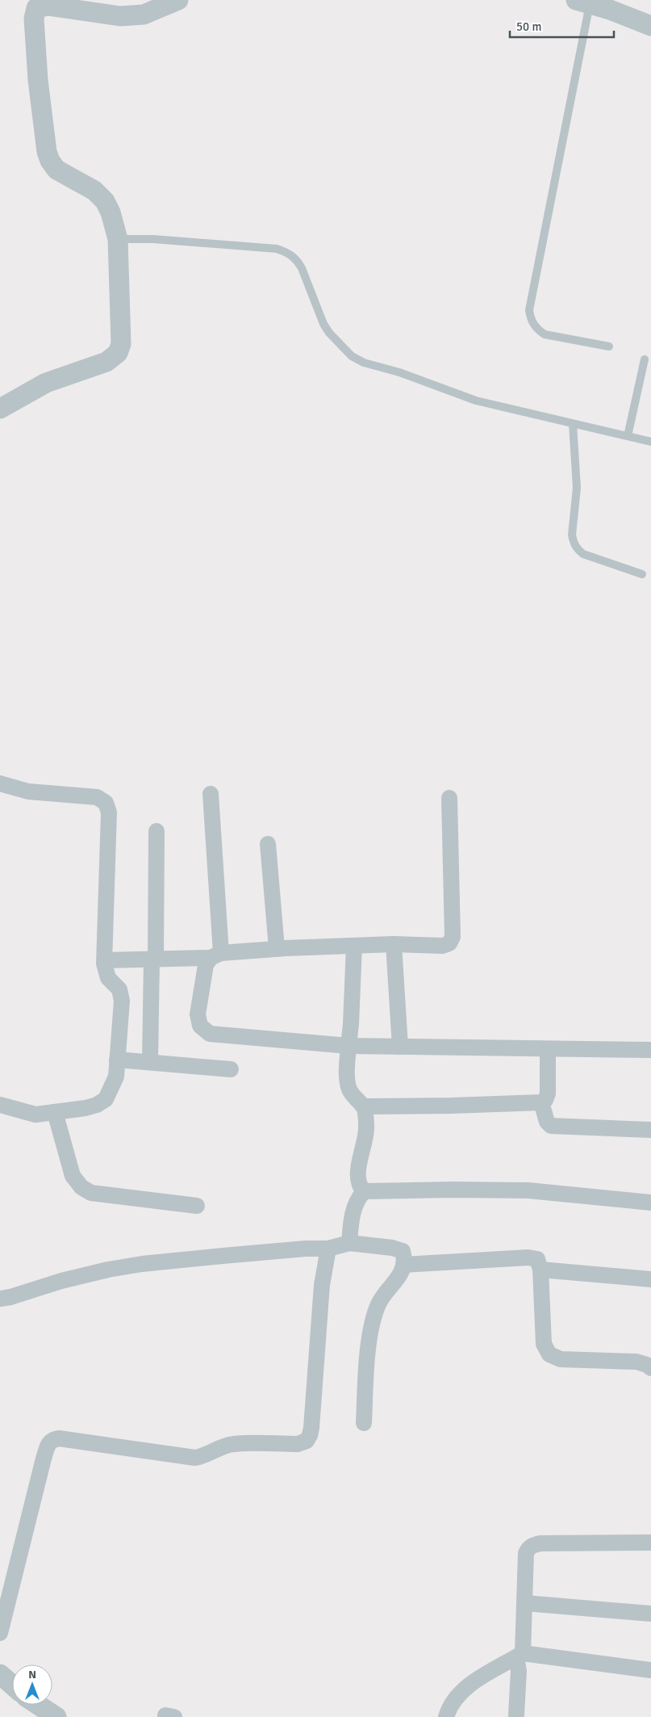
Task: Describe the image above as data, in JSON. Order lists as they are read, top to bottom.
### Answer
{
  "scale_bar": "50 m",
  "north": "top"
}
